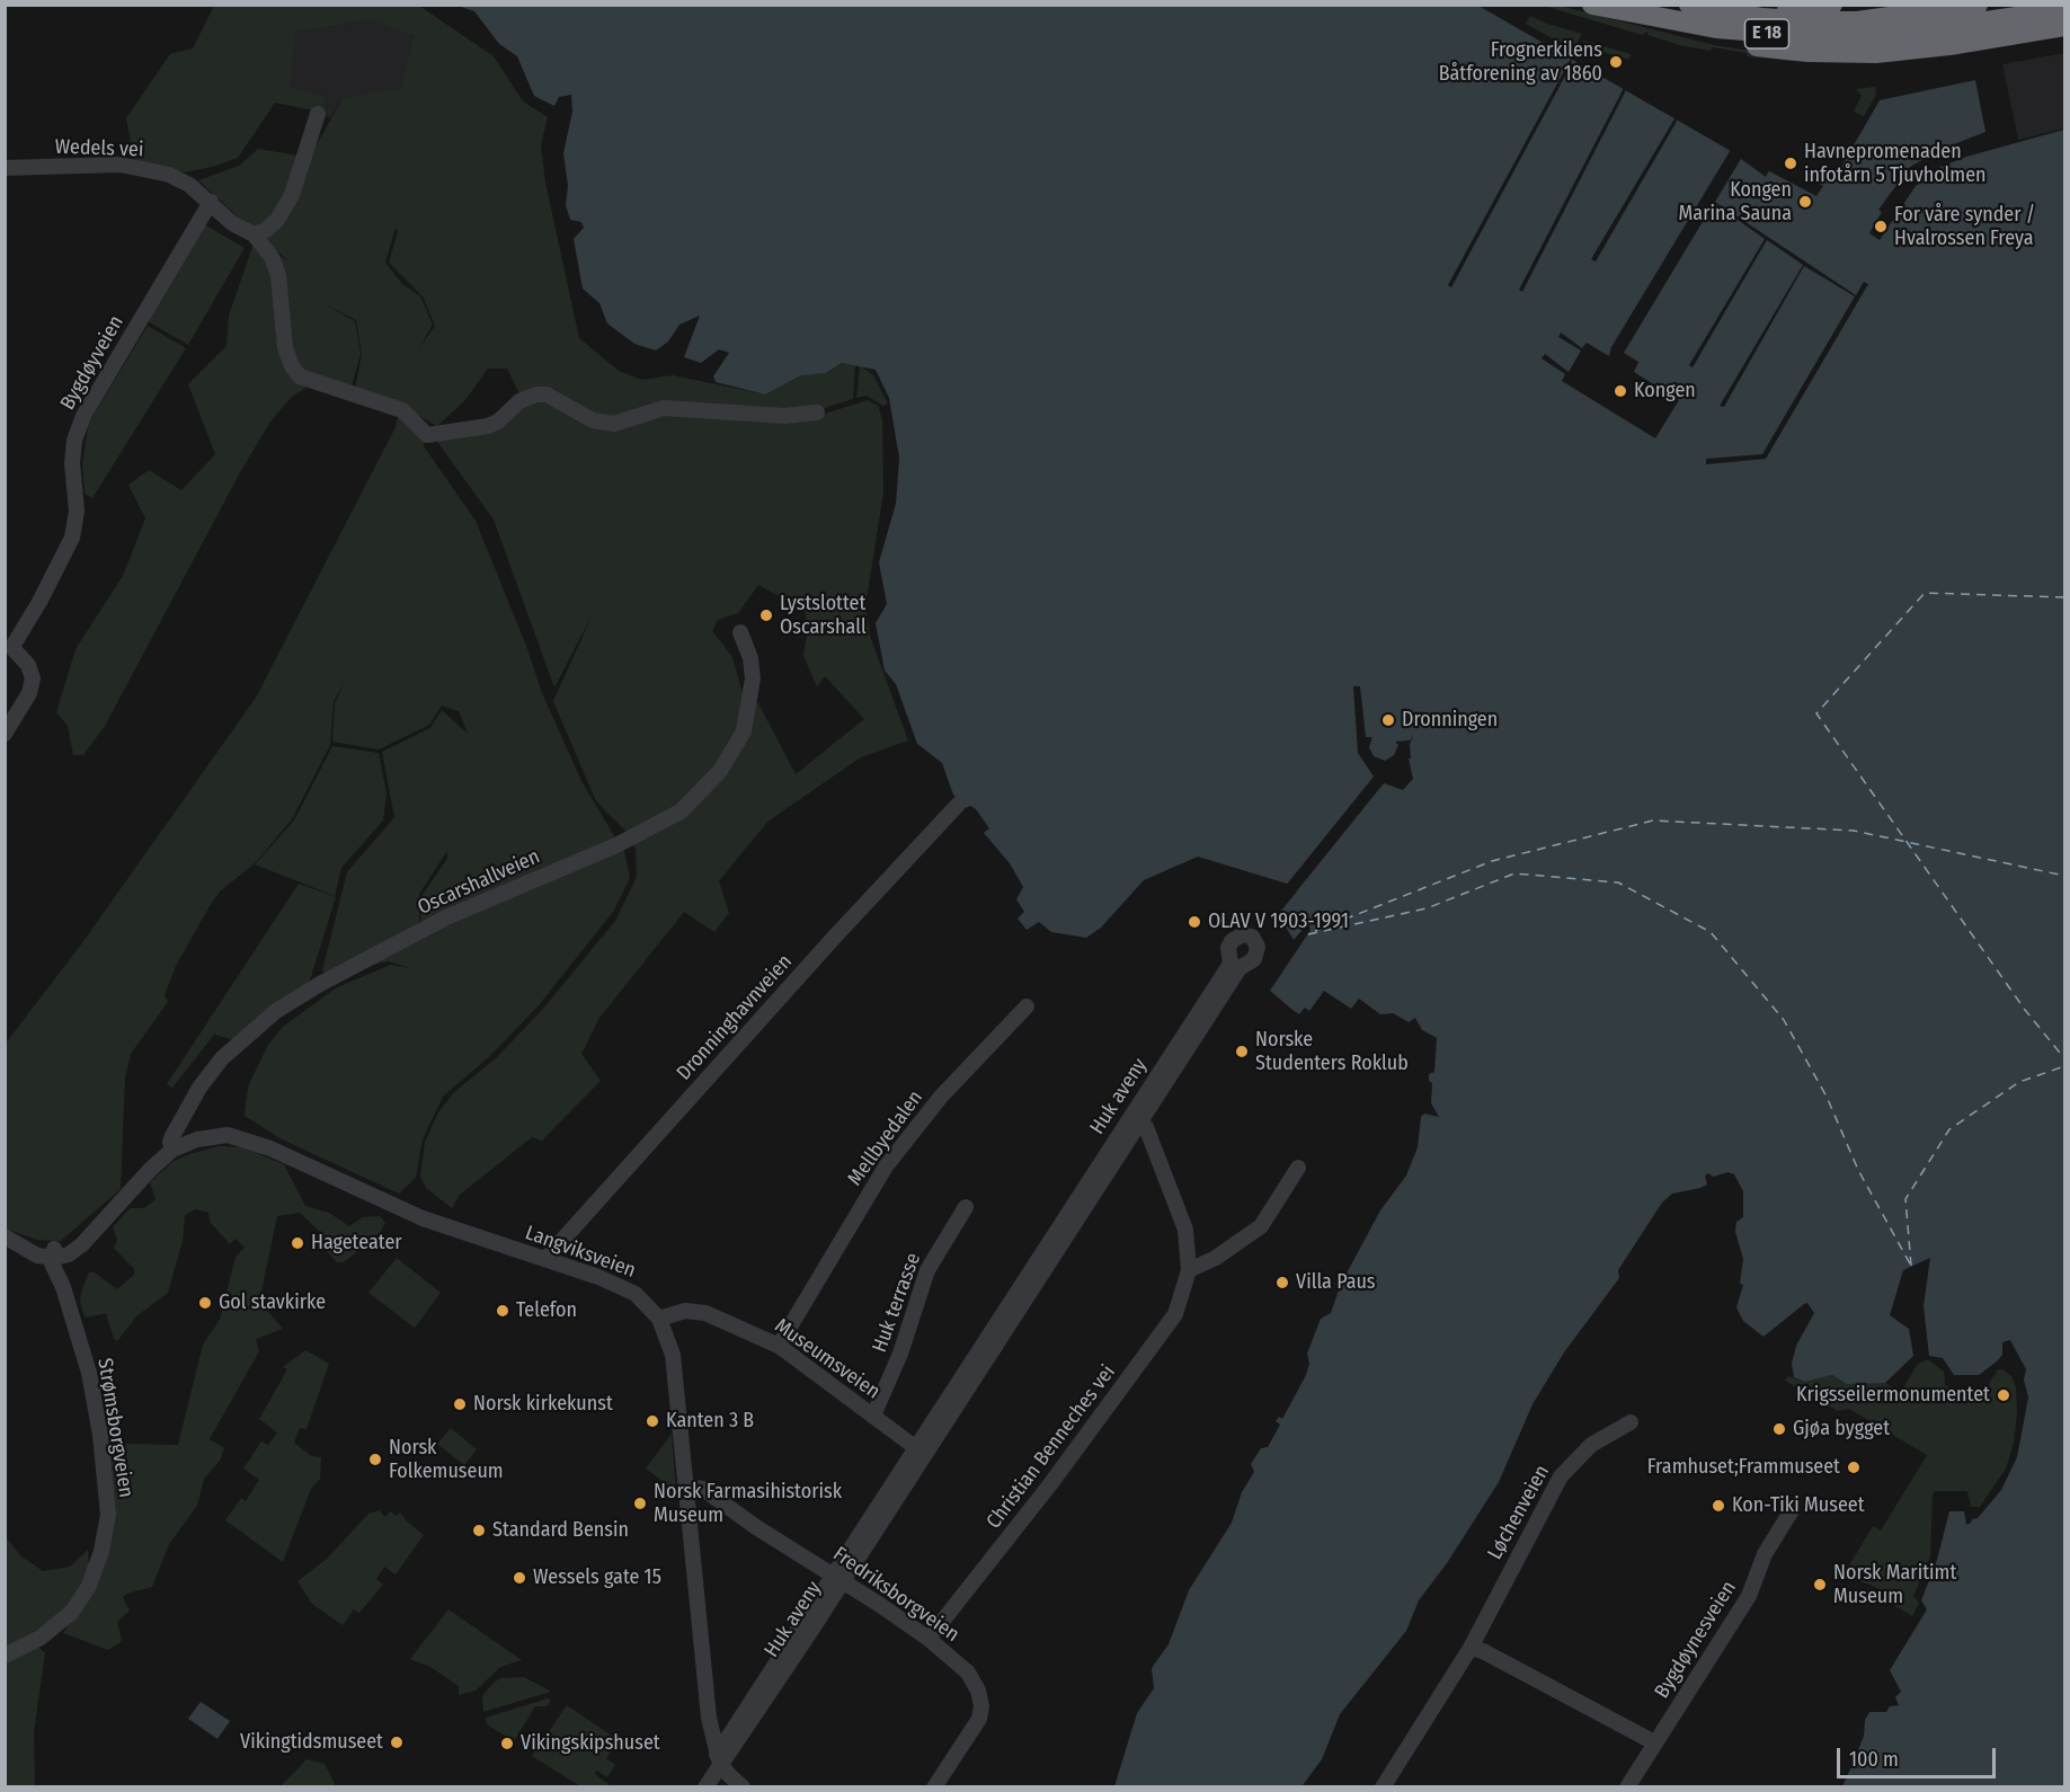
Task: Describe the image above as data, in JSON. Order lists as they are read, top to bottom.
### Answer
{
  "streets": {
    "highway": ["E 18"],
    "street": [
      "Wedels vei",
      "Bygdøyveien",
      "Oscarshallveien",
      "Dronninghavnveien",
      "Huk aveny",
      "Mellbyedalen",
      "Langviksveien",
      "Huk terrasse",
      "Museumsveien",
      "Strømsborgveien",
      "Christian Benneches vei",
      "Løchenveien",
      "Fredriksborgveien",
      "Bygdøynesveien"
    ]
  },
  "crossings": [
    ["Wedels vei", "Bygdøyveien"],
    ["Oscarshallveien", "Langviksveien"],
    ["Dronninghavnveien", "Langviksveien"],
    ["Huk aveny", "Langviksveien"],
    ["Huk aveny", "Museumsveien"],
    ["Huk aveny", "Christian Benneches vei"],
    ["Huk aveny", "Fredriksborgveien"],
    ["Mellbyedalen", "Museumsveien"],
    ["Langviksveien", "Museumsveien"],
    ["Langviksveien", "Strømsborgveien"],
    ["Langviksveien", "Fredriksborgveien"],
    ["Huk terrasse", "Museumsveien"],
    ["Christian Benneches vei", "Fredriksborgveien"]
  ],
  "places": [
    "Frognerkilens Båtforening av 1860",
    "Havnepromenaden infotårn 5 Tjuvholmen",
    "Kongen Marina Sauna",
    "For våre synder / Hvalrossen Freya",
    "Kongen",
    "Lystslottet Oscarshall",
    "Dronningen",
    "OLAV V 1903-1991",
    "Norske Studenters Roklub",
    "Hageteater",
    "Villa Paus",
    "Gol stavkirke",
    "Telefon",
    "Krigsseilermonumentet",
    "Norsk kirkekunst",
    "Kanten 3 B",
    "Gjøa bygget",
    "Norsk Folkemuseum",
    "Framhuset;Frammuseet",
    "Norsk Farmasihistorisk Museum",
    "Kon-Tiki Museet",
    "Standard Bensin",
    "Wessels gate 15",
    "Norsk Maritimt Museum",
    "Vikingtidsmuseet",
    "Vikingskipshuset"
  ],
  "scale_bar": "100 m"
}
